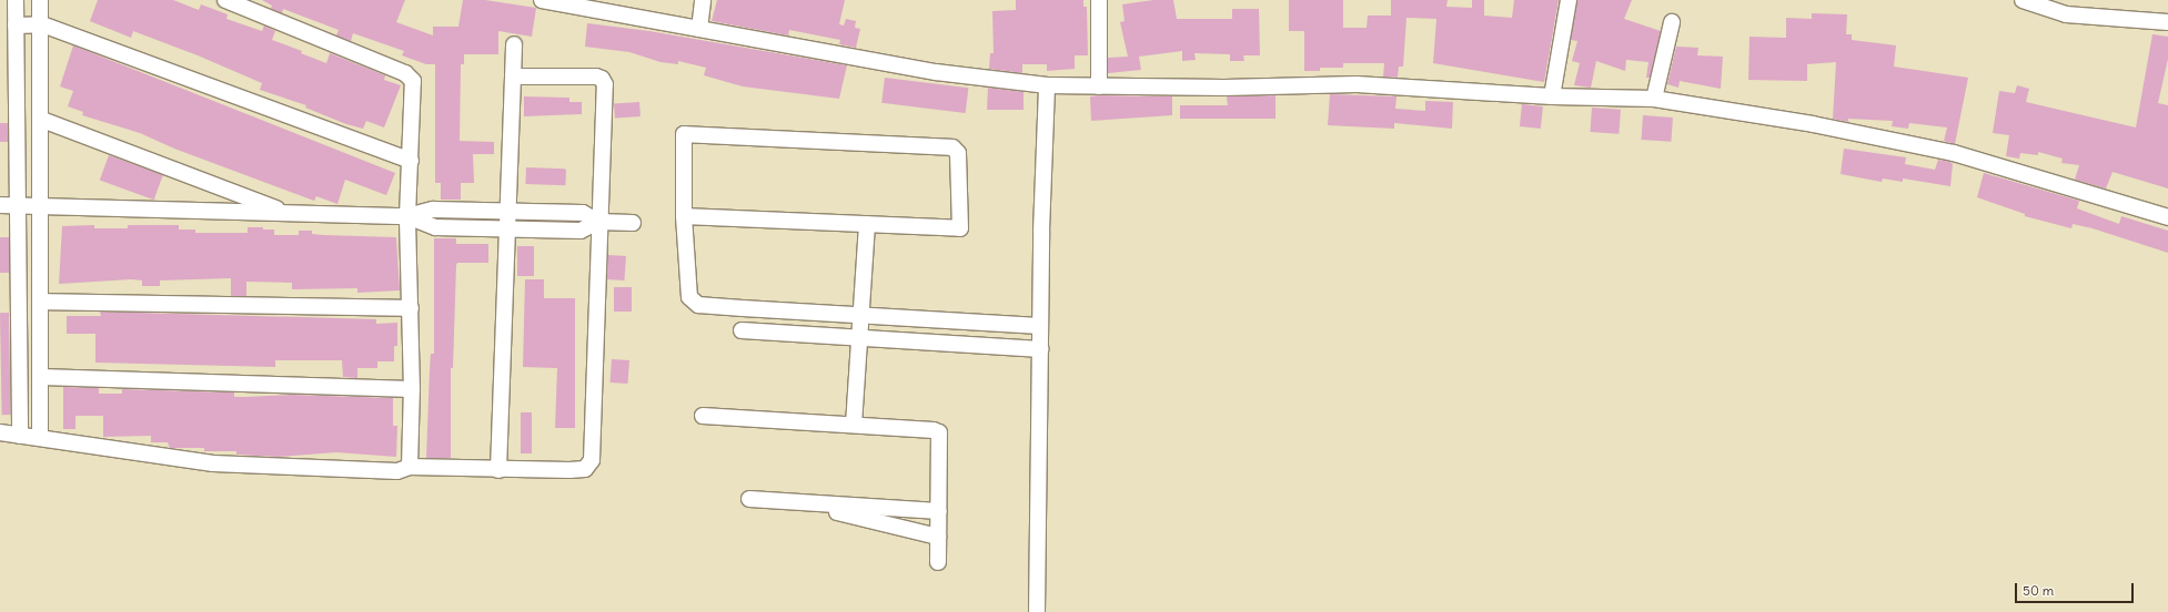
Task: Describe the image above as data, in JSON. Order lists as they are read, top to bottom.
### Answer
{
  "scale_bar": "50 m"
}
